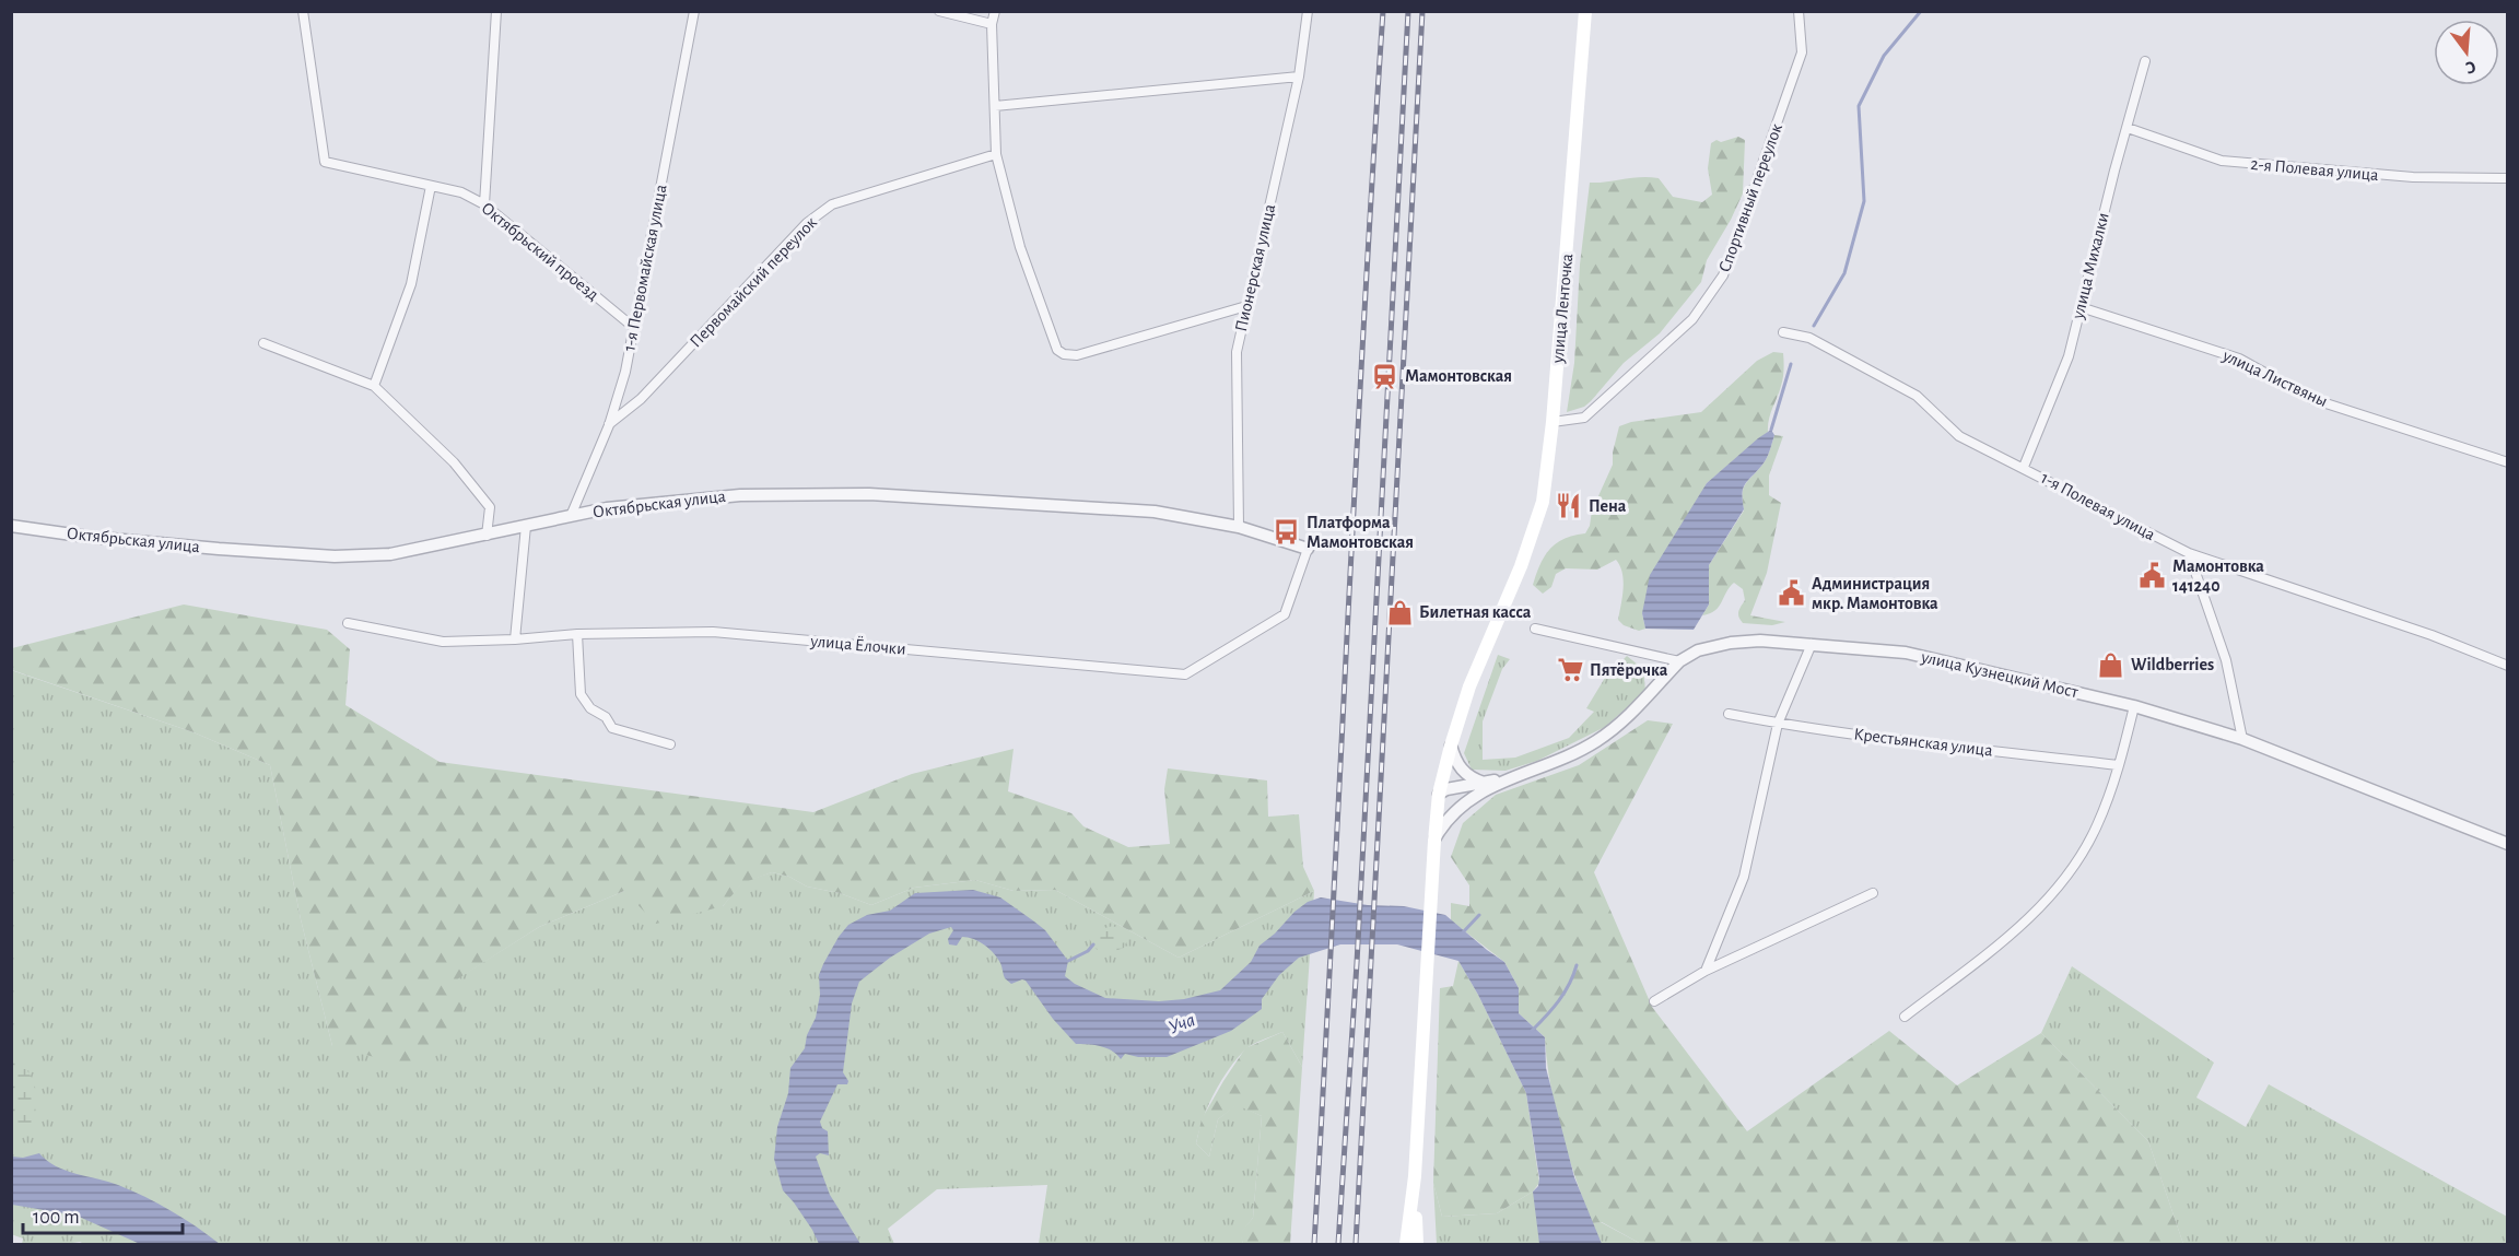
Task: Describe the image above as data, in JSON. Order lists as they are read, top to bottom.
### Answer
{
  "streets": {
    "main road": ["улица Ленточка"],
    "street": [
      "2-я Полевая улица",
      "Спортивный переулок",
      "Октябрьский проезд",
      "улица Михалки",
      "1-я Первомайская улица",
      "Пионерская улица",
      "Первомайский переулок",
      "улица Листвяны",
      "Октябрьская улица",
      "1-я Полевая улица",
      "улица Ёлочки",
      "улица Кузнецкий Мост",
      "Крестьянская улица"
    ]
  },
  "crossings": [
    ["2-я Полевая улица", "улица Михалки"],
    ["Спортивный переулок", "улица Ленточка"],
    ["Октябрьский проезд", "1-я Первомайская улица"],
    ["улица Михалки", "улица Листвяны"],
    ["улица Михалки", "1-я Полевая улица"],
    ["1-я Первомайская улица", "Первомайский переулок"],
    ["1-я Первомайская улица", "Октябрьская улица"],
    ["Пионерская улица", "Октябрьская улица"],
    ["Октябрьская улица", "улица Ёлочки"]
  ],
  "water": ["Уча"],
  "places": {
    "station": ["Мамонтовская"],
    "restaurant": ["Пена"],
    "bus stop": ["Платформа Мамонтовская"],
    "public building": ["Мамонтовка 141240", "Администрация мкр. Мамонтовка"],
    "shop": ["Билетная касса", "Wildberries"],
    "supermarket": ["Пятёрочка"]
  },
  "scale_bar": "100 m",
  "north": "bottom"
}
